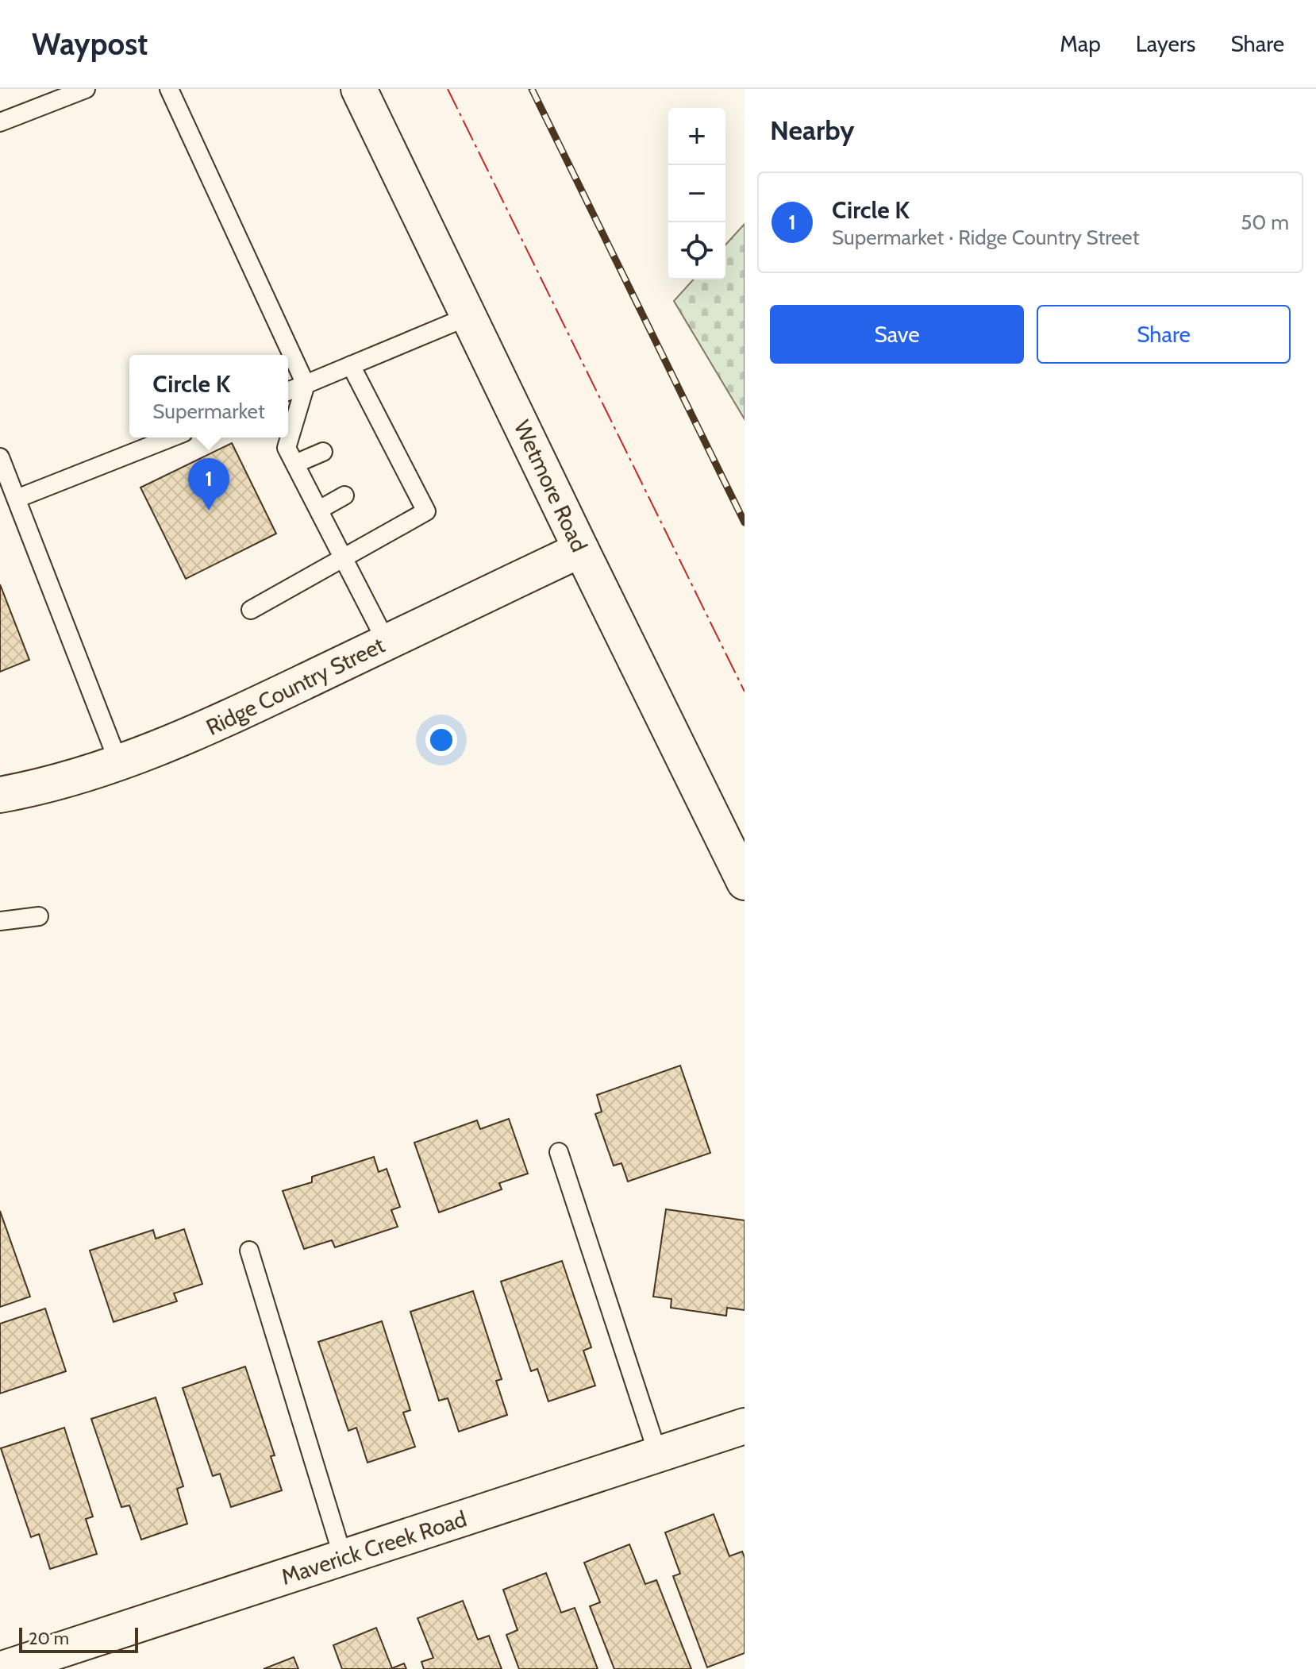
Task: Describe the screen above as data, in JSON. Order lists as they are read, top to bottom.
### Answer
{
  "streets": {
    "street": ["Wetmore Road", "Ridge Country Street", "Maverick Creek Road"]
  },
  "crossings": [
    ["Wetmore Road", "Ridge Country Street"]
  ],
  "scale_bar": "20 m",
  "page": {
    "header": "Waypost",
    "nav": ["Map", "Layers", "Share"],
    "heading": "Nearby",
    "map_buttons": ["+", "−"],
    "list": [
      {
        "mark": "1",
        "name": "Circle K",
        "note": "Supermarket · Ridge Country Street",
        "value": "50 m"
      }
    ],
    "buttons": ["Save", "Share"],
    "popup": ["Circle K", "Supermarket"],
    "pins": "1",
    "scale": "20 m"
  }
}
